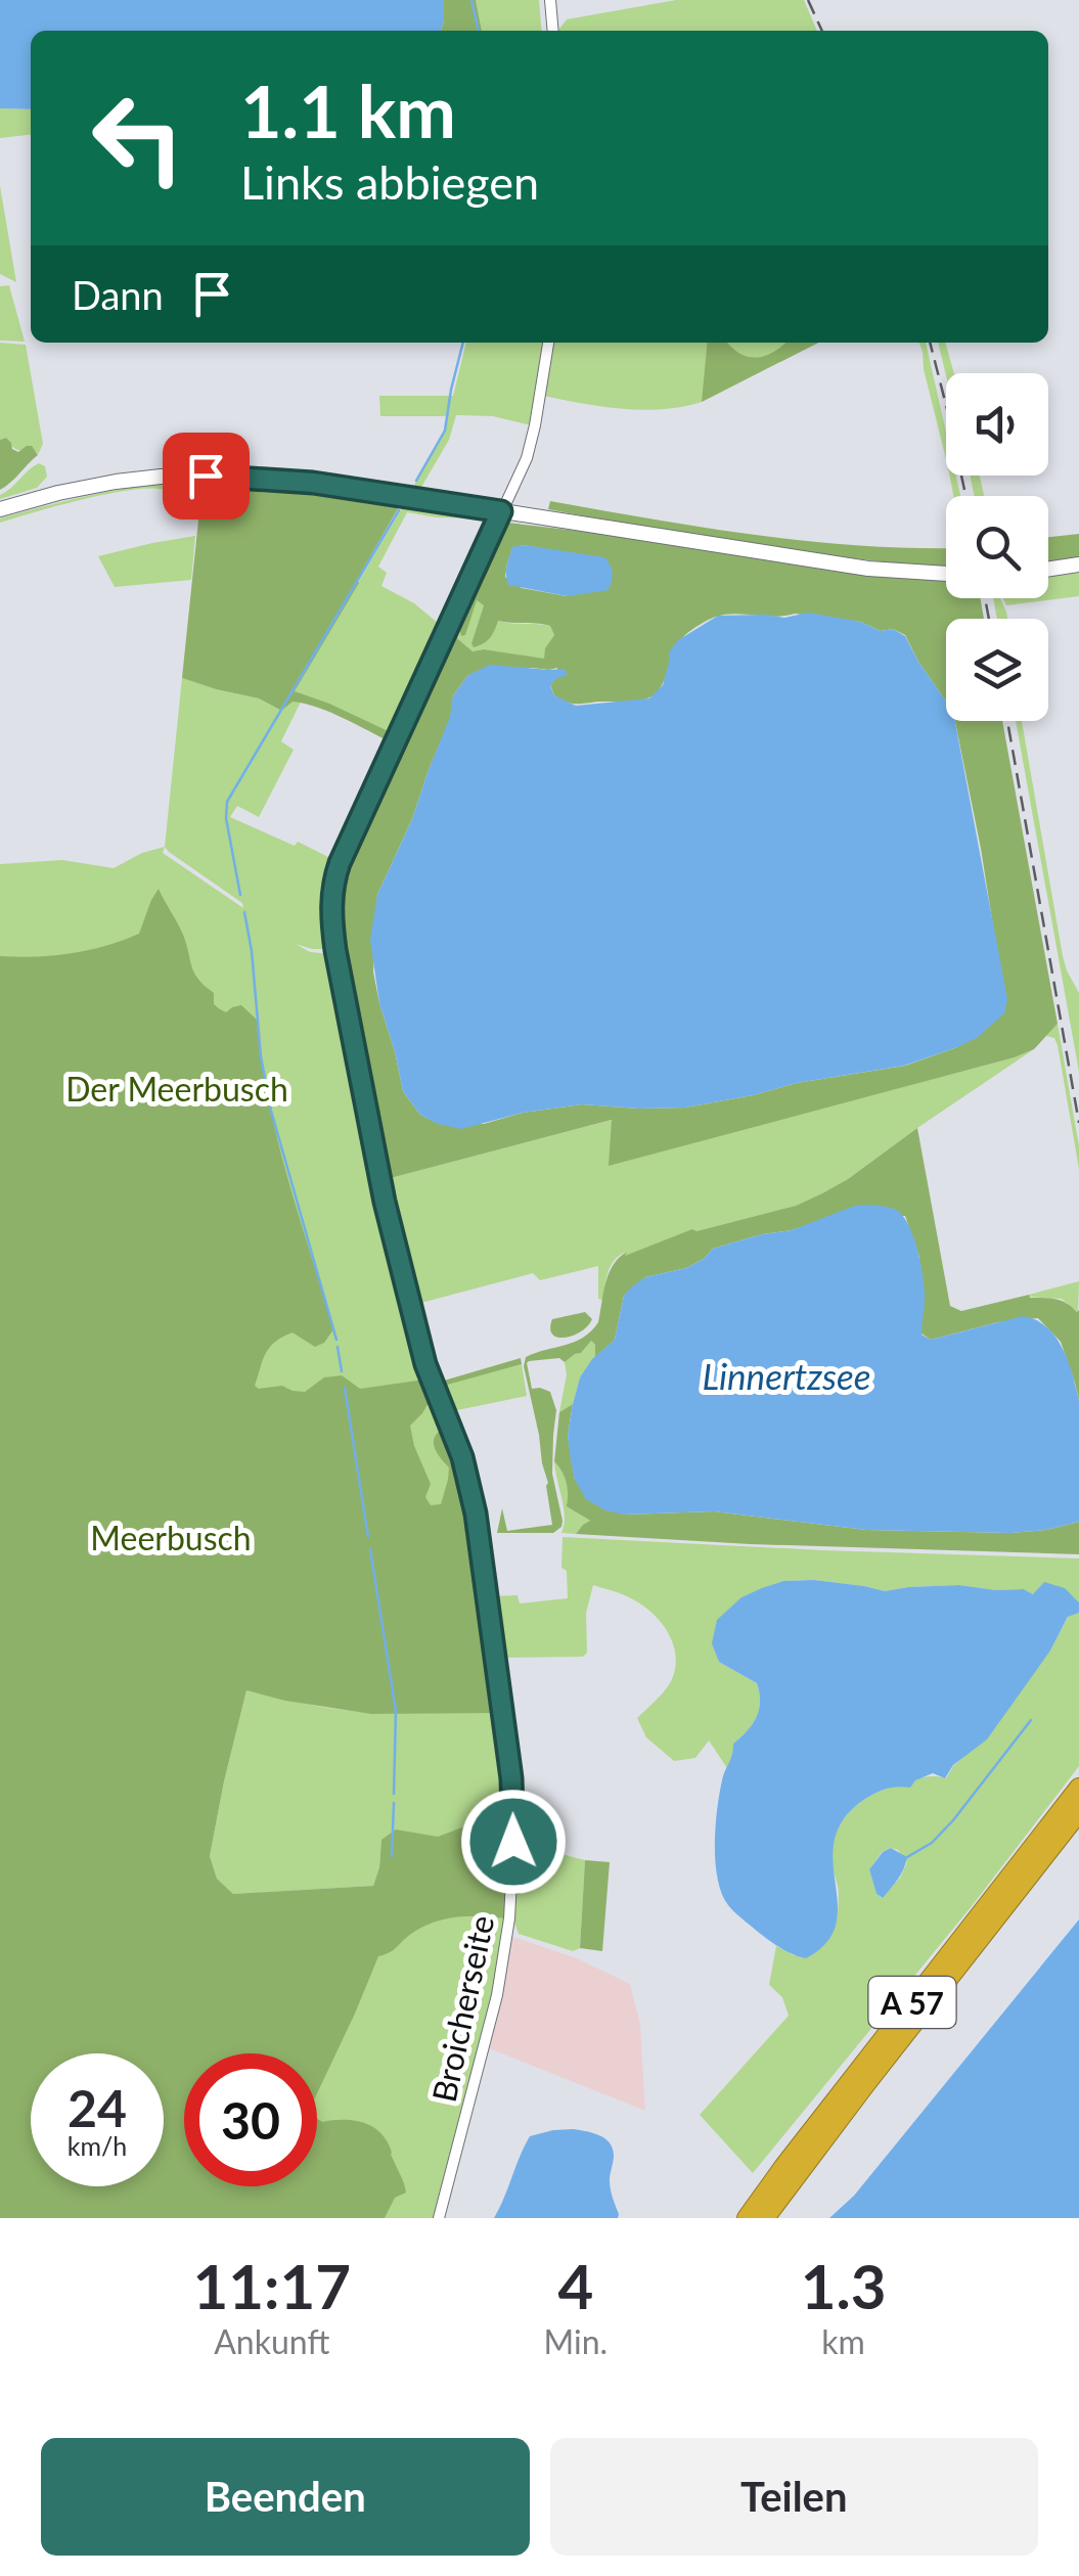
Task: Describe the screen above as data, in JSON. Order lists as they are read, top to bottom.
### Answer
{
  "streets": {
    "highway": ["A 57"],
    "street": ["Broicherseite"]
  },
  "water": ["Linnertzsee"],
  "parks": ["Der Meerbusch", "Meerbusch"],
  "page": {
    "turn": ["1.1 km", "Links abbiegen"],
    "then": "Dann",
    "speed": "24 km/h",
    "limit": "30",
    "eta": [
      "11:17",
      "Ankunft",
      "4",
      "Min.",
      "1.3",
      "km"
    ],
    "buttons": ["Beenden", "Teilen"]
  }
}
